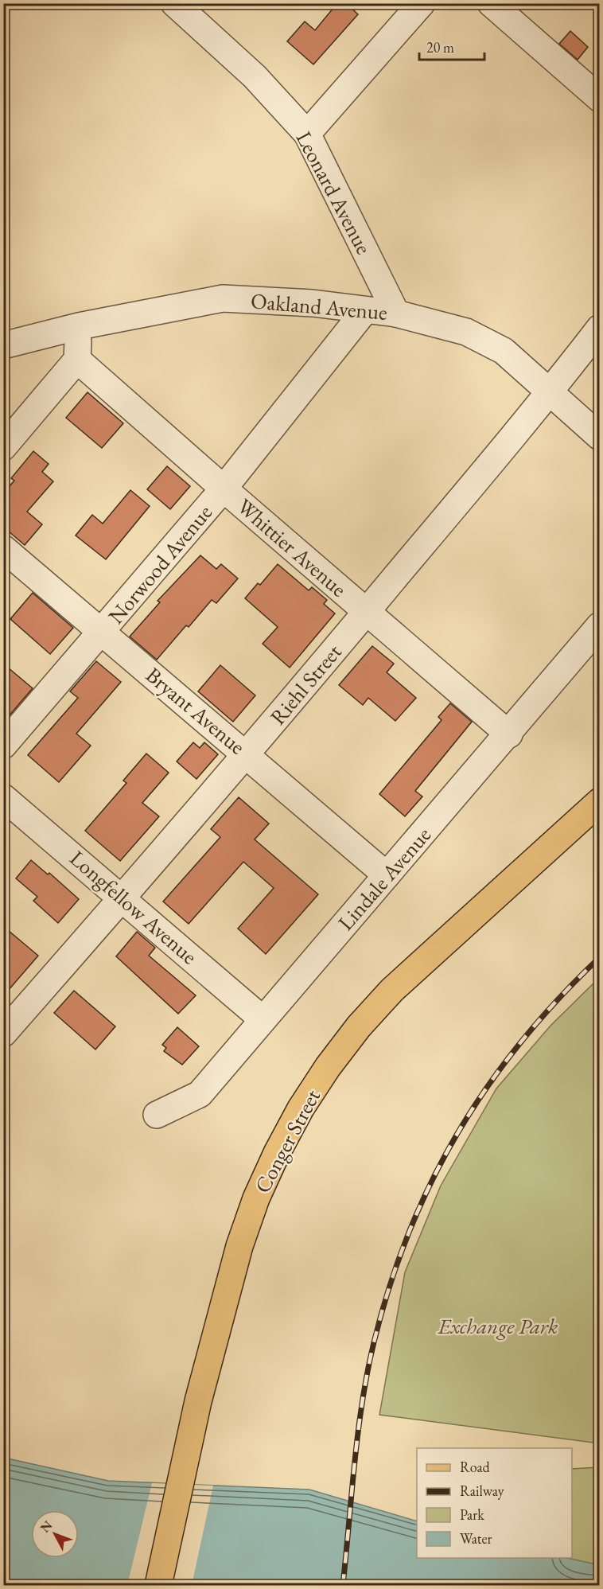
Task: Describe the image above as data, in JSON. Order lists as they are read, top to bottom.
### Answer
{
  "streets": {
    "main road": ["Conger Street"],
    "street": [
      "Leonard Avenue",
      "Oakland Avenue",
      "Whittier Avenue",
      "Norwood Avenue",
      "Riehl Street",
      "Bryant Avenue",
      "Lindale Avenue",
      "Longfellow Avenue"
    ]
  },
  "crossings": [
    ["Leonard Avenue", "Oakland Avenue"],
    ["Oakland Avenue", "Norwood Avenue"],
    ["Oakland Avenue", "Riehl Street"],
    ["Whittier Avenue", "Norwood Avenue"],
    ["Whittier Avenue", "Riehl Street"],
    ["Whittier Avenue", "Lindale Avenue"],
    ["Norwood Avenue", "Bryant Avenue"],
    ["Riehl Street", "Bryant Avenue"],
    ["Riehl Street", "Longfellow Avenue"],
    ["Bryant Avenue", "Lindale Avenue"],
    ["Lindale Avenue", "Longfellow Avenue"]
  ],
  "parks": ["Exchange Park"],
  "legend": [
    "Road",
    "Railway",
    "Park",
    "Water"
  ],
  "scale_bar": "20 m",
  "north": "top left"
}
